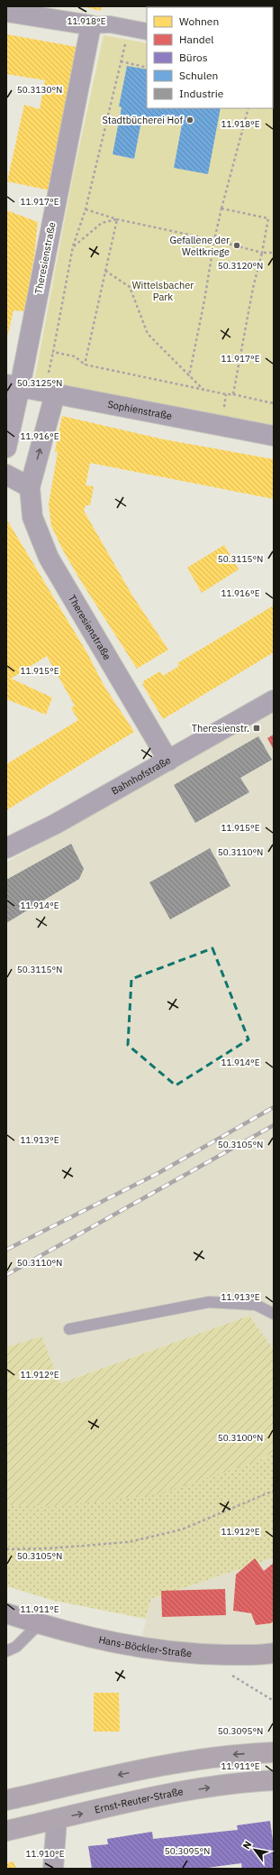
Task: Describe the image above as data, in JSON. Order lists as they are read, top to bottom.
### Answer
{
  "streets": {
    "main road": ["Hans-Böckler-Straße", "Ernst-Reuter-Straße"],
    "street": ["Theresienstraße", "Sophienstraße", "Bahnhofstraße"]
  },
  "crossings": [
    ["Theresienstraße", "Sophienstraße"],
    ["Theresienstraße", "Bahnhofstraße"]
  ],
  "parks": ["Wittelsbacher Park"],
  "places": {
    "other": ["Stadtbücherei Hof", "Gefallene der Weltkriege"],
    "transit": ["Theresienstr."]
  },
  "legend": [
    "Wohnen",
    "Handel",
    "Büros",
    "Schulen",
    "Industrie"
  ],
  "north": "top left",
  "coordinates": [
    "11.918°E",
    "50.3130°N",
    "11.917°E",
    "50.3120°N",
    "50.3125°N",
    "11.916°E",
    "50.3115°N",
    "11.915°E",
    "50.3110°N",
    "11.914°E",
    "11.913°E",
    "50.3105°N",
    "11.912°E",
    "50.3100°N",
    "11.911°E",
    "50.3095°N",
    "11.910°E"
  ]
}
